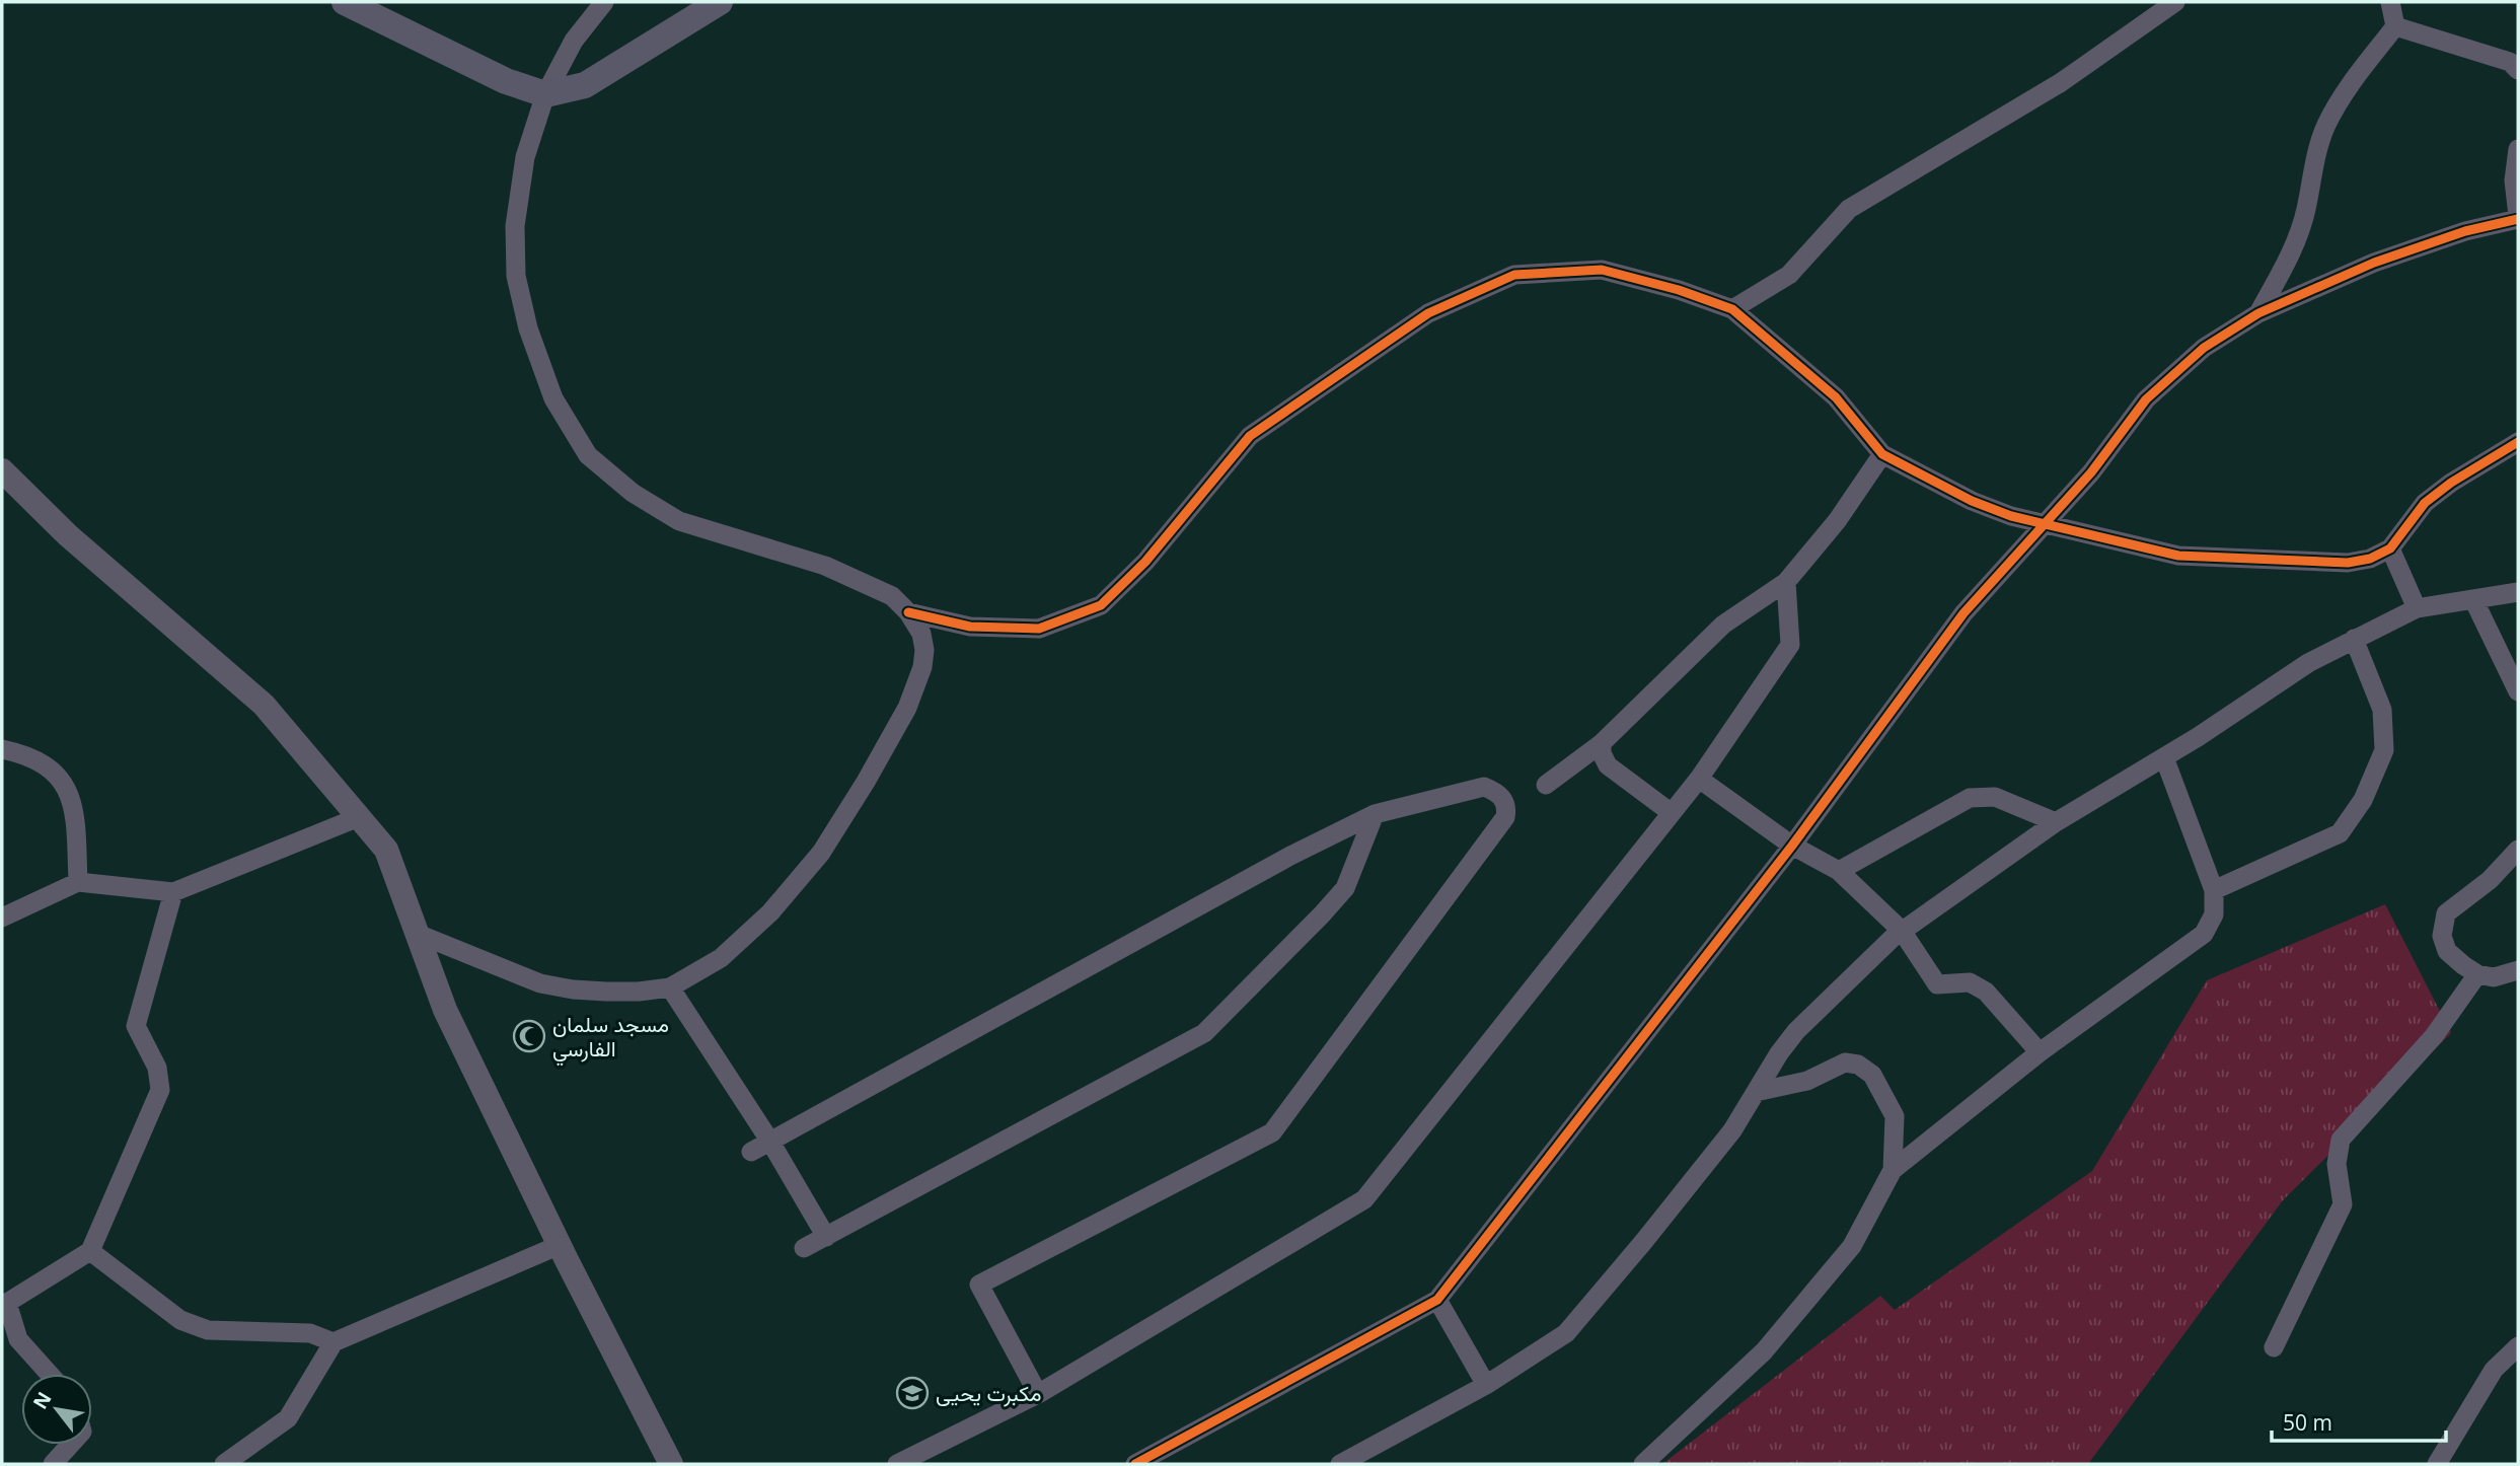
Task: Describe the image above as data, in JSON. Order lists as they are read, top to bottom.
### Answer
{
  "places": {
    "mosque": ["مسجد سلمان الفارسي"],
    "school or university": ["مكبرت يحيى"]
  },
  "scale_bar": "50 m",
  "north": "top left"
}
